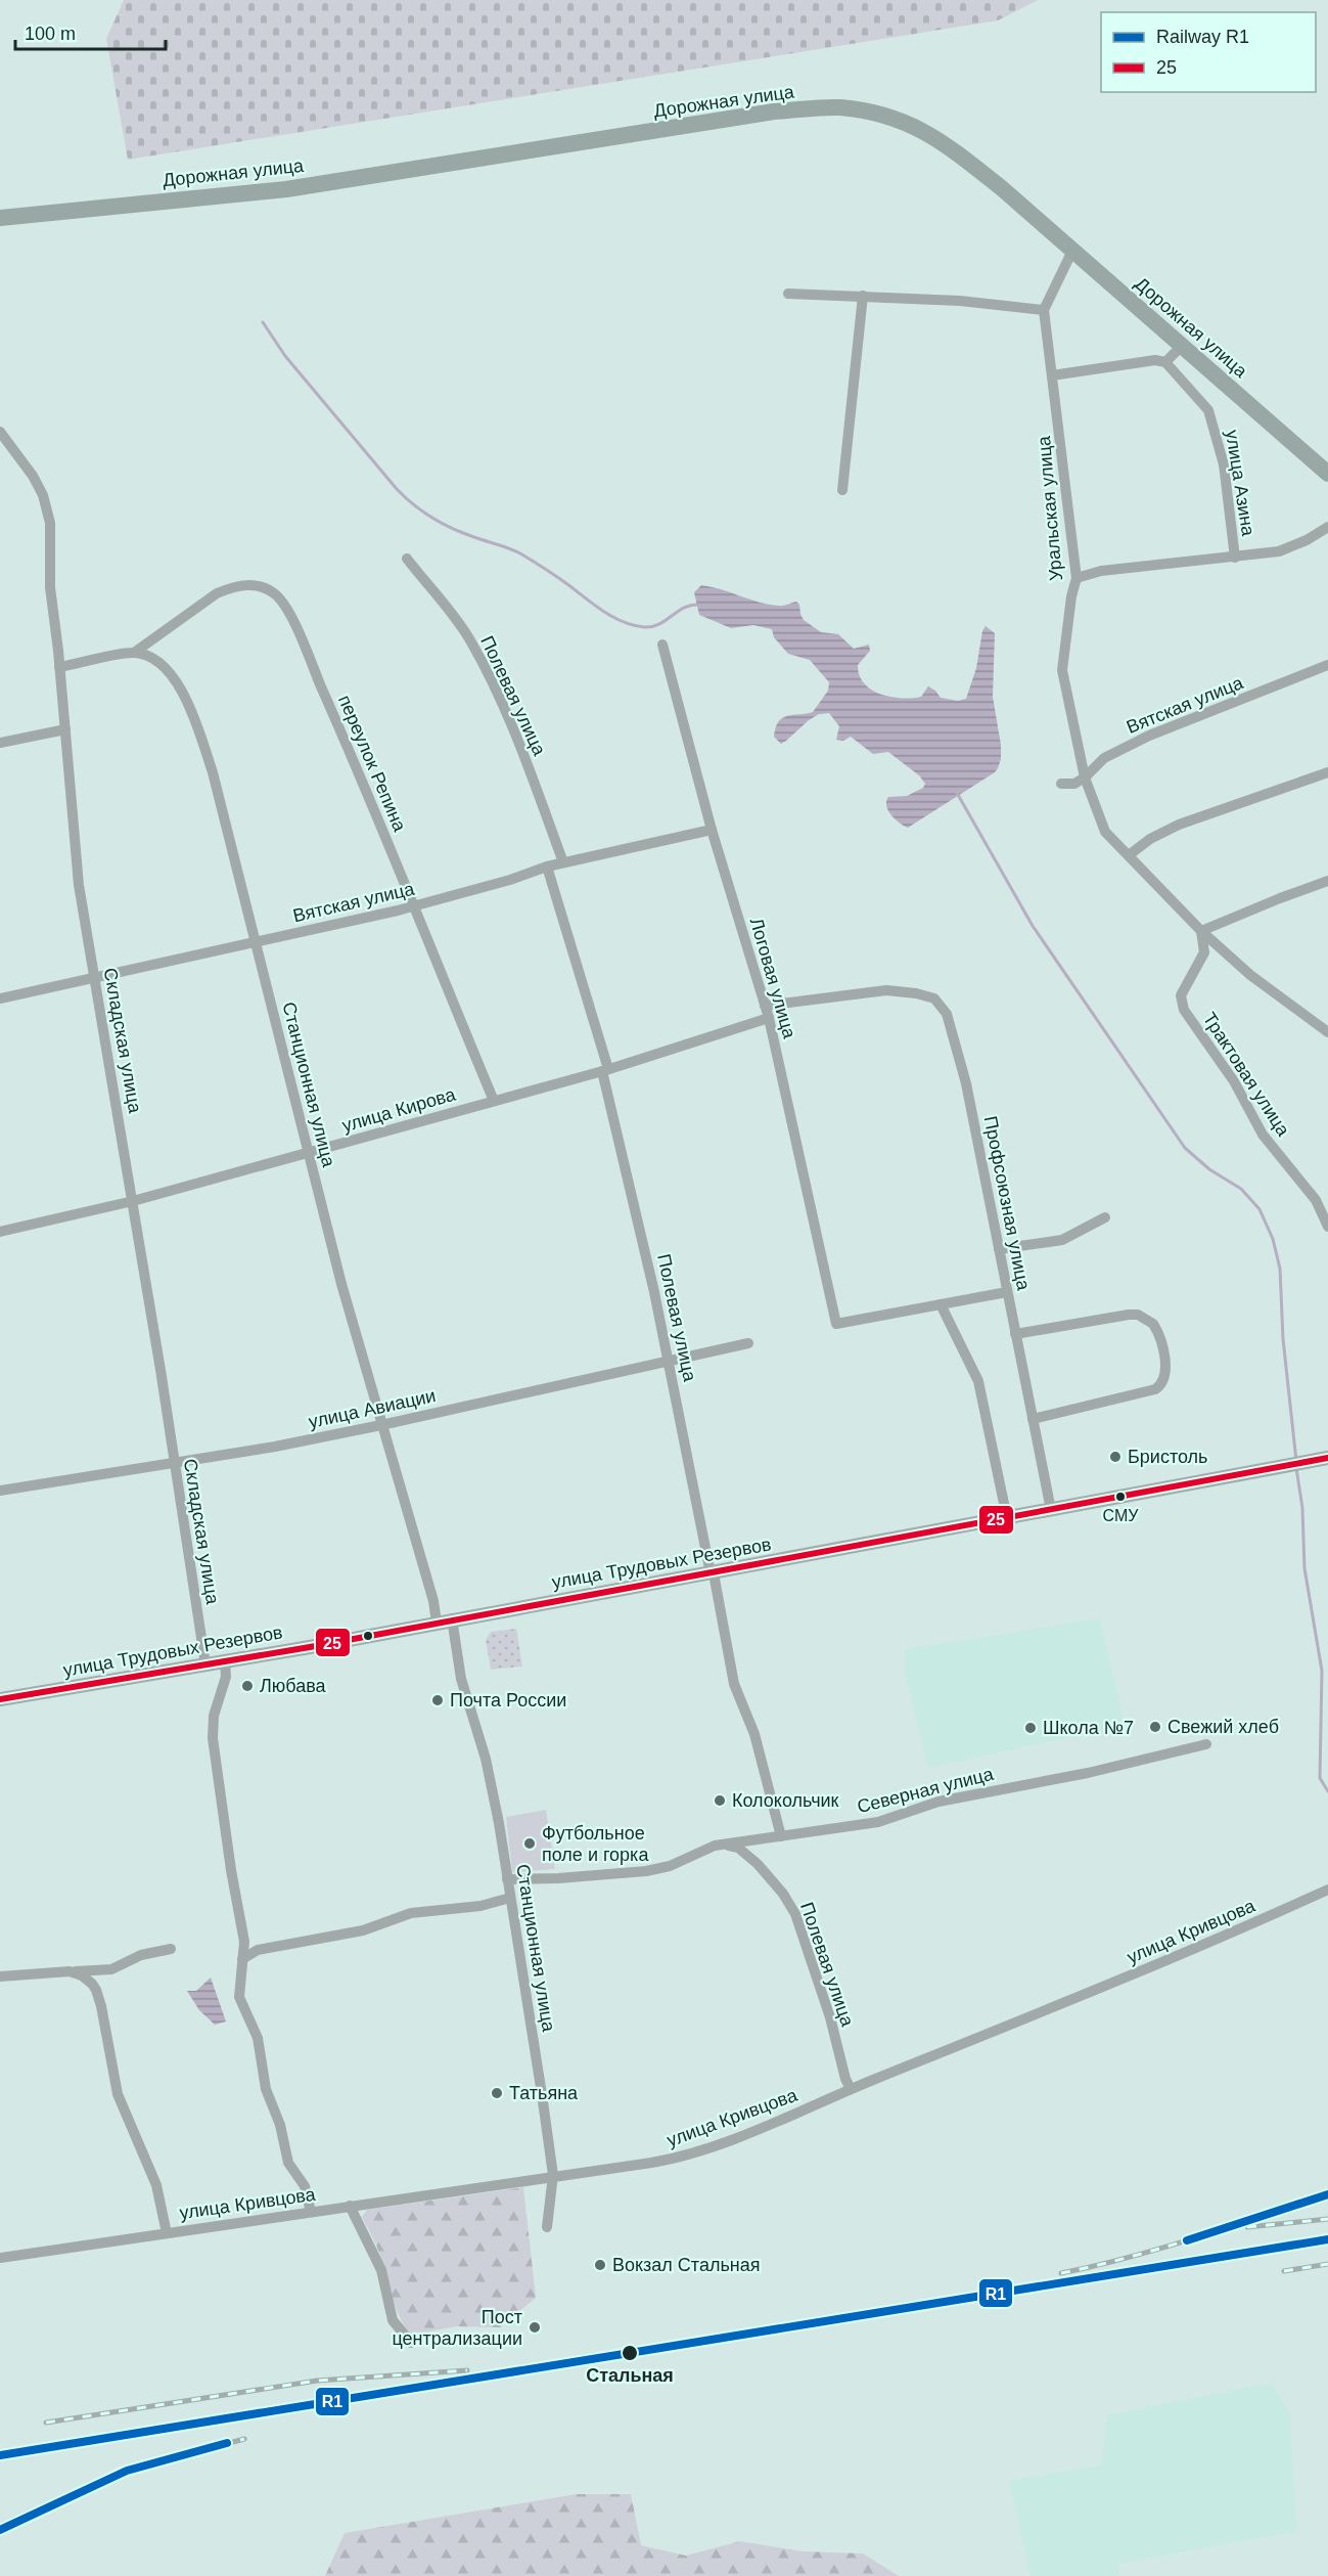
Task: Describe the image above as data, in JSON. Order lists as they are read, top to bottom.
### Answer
{
  "streets": {
    "highway": ["Дорожная улица"],
    "main road": ["улица Трудовых Резервов"],
    "street": [
      "улица Азина",
      "Уральская улица",
      "Полевая улица",
      "Вятская улица",
      "переулок Репина",
      "Логовая улица",
      "Складская улица",
      "Трактовая улица",
      "Станционная улица",
      "улица Кирова",
      "Профсоюзная улица",
      "улица Авиации",
      "Северная улица",
      "улица Кривцова"
    ]
  },
  "crossings": [
    ["улица Азина", "Уральская улица"],
    ["Уральская улица", "Вятская улица"],
    ["Уральская улица", "Трактовая улица"],
    ["Полевая улица", "Вятская улица"],
    ["Полевая улица", "улица Кирова"],
    ["Полевая улица", "улица Авиации"],
    ["Полевая улица", "улица Трудовых Резервов"],
    ["Полевая улица", "Северная улица"],
    ["Полевая улица", "улица Кривцова"],
    ["Вятская улица", "переулок Репина"],
    ["Вятская улица", "Логовая улица"],
    ["Вятская улица", "Складская улица"],
    ["Вятская улица", "Станционная улица"],
    ["переулок Репина", "Станционная улица"],
    ["переулок Репина", "улица Кирова"],
    ["Логовая улица", "улица Кирова"],
    ["Логовая улица", "Профсоюзная улица"],
    ["Складская улица", "улица Кирова"],
    ["Складская улица", "улица Авиации"],
    ["Складская улица", "улица Трудовых Резервов"],
    ["Станционная улица", "улица Кирова"],
    ["Станционная улица", "улица Авиации"],
    ["Станционная улица", "улица Трудовых Резервов"],
    ["Станционная улица", "Северная улица"],
    ["Станционная улица", "улица Кривцова"],
    ["Профсоюзная улица", "улица Трудовых Резервов"]
  ],
  "places": [
    "Бристоль",
    "СМУ",
    "Любава",
    "Почта России",
    "Свежий хлеб",
    "Школа №7",
    "Колокольчик",
    "Футбольное поле и горка",
    "Татьяна",
    "Вокзал Стальная",
    "Пост централизации",
    "Стальная"
  ],
  "lines": ["transit line 25", "rail line R1"],
  "legend": ["Railway R1", "25"],
  "scale_bar": "100 m"
}
